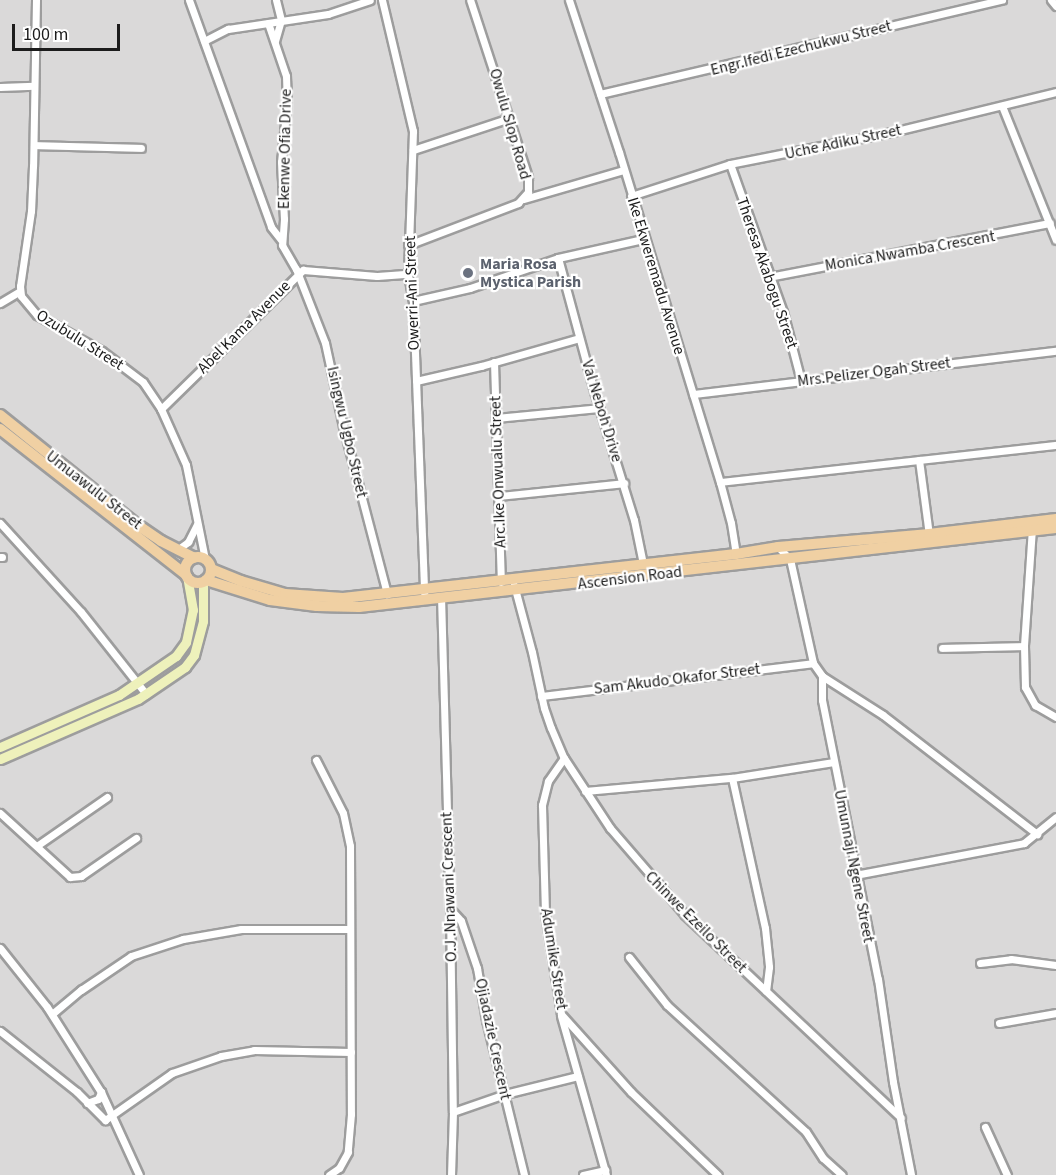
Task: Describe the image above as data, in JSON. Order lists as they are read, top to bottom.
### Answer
{
  "streets": {
    "main road": ["Ozubulu Street", "Umuawulu Street", "Ascension Road"],
    "street": [
      "Engr.Ifedi Ezechukwu Street",
      "Owulu Slop Road",
      "Uche Adiku Street",
      "Ekenwe Ofia Drive",
      "Monica Nwamba Crescent",
      "Theresa Akabogu Street",
      "Ike Ekweremadu Avenue",
      "Owerri-Ani Street",
      "Abel Kama Avenue",
      "Mrs.Pelizer Ogah Street",
      "Val Neboh Drive",
      "Isingwu Ugbo Street",
      "Arc.Ike Onwualu Street",
      "Sam Akudo Okafor Street",
      "Umunnaji Ngene Street",
      "O.J .Nnawani Crescent",
      "Chinwe Ezeilo Street",
      "Adumike Street",
      "Ojiadazie Crescent"
    ]
  },
  "crossings": [
    ["Engr.Ifedi Ezechukwu Street", "Ike Ekweremadu Avenue"],
    ["Owulu Slop Road", "Owerri-Ani Street"],
    ["Uche Adiku Street", "Theresa Akabogu Street"],
    ["Uche Adiku Street", "Ike Ekweremadu Avenue"],
    ["Monica Nwamba Crescent", "Theresa Akabogu Street"],
    ["Theresa Akabogu Street", "Mrs.Pelizer Ogah Street"],
    ["Ike Ekweremadu Avenue", "Mrs.Pelizer Ogah Street"],
    ["Ike Ekweremadu Avenue", "Ascension Road"],
    ["Owerri-Ani Street", "Abel Kama Avenue"],
    ["Owerri-Ani Street", "Ascension Road"],
    ["Abel Kama Avenue", "Ozubulu Street"],
    ["Abel Kama Avenue", "Isingwu Ugbo Street"],
    ["Ozubulu Street", "Umuawulu Street"],
    ["Ozubulu Street", "Ascension Road"],
    ["Val Neboh Drive", "Ascension Road"],
    ["Isingwu Ugbo Street", "Ascension Road"],
    ["Arc.Ike Onwualu Street", "Ascension Road"],
    ["Umuawulu Street", "Ascension Road"],
    ["Ascension Road", "O.J .Nnawani Crescent"],
    ["Ascension Road", "Chinwe Ezeilo Street"],
    ["Sam Akudo Okafor Street", "Chinwe Ezeilo Street"],
    ["Umunnaji Ngene Street", "Chinwe Ezeilo Street"],
    ["O.J .Nnawani Crescent", "Ojiadazie Crescent"],
    ["Chinwe Ezeilo Street", "Adumike Street"]
  ],
  "places": ["Maria Rosa Mystica Parish"],
  "scale_bar": "100 m"
}
